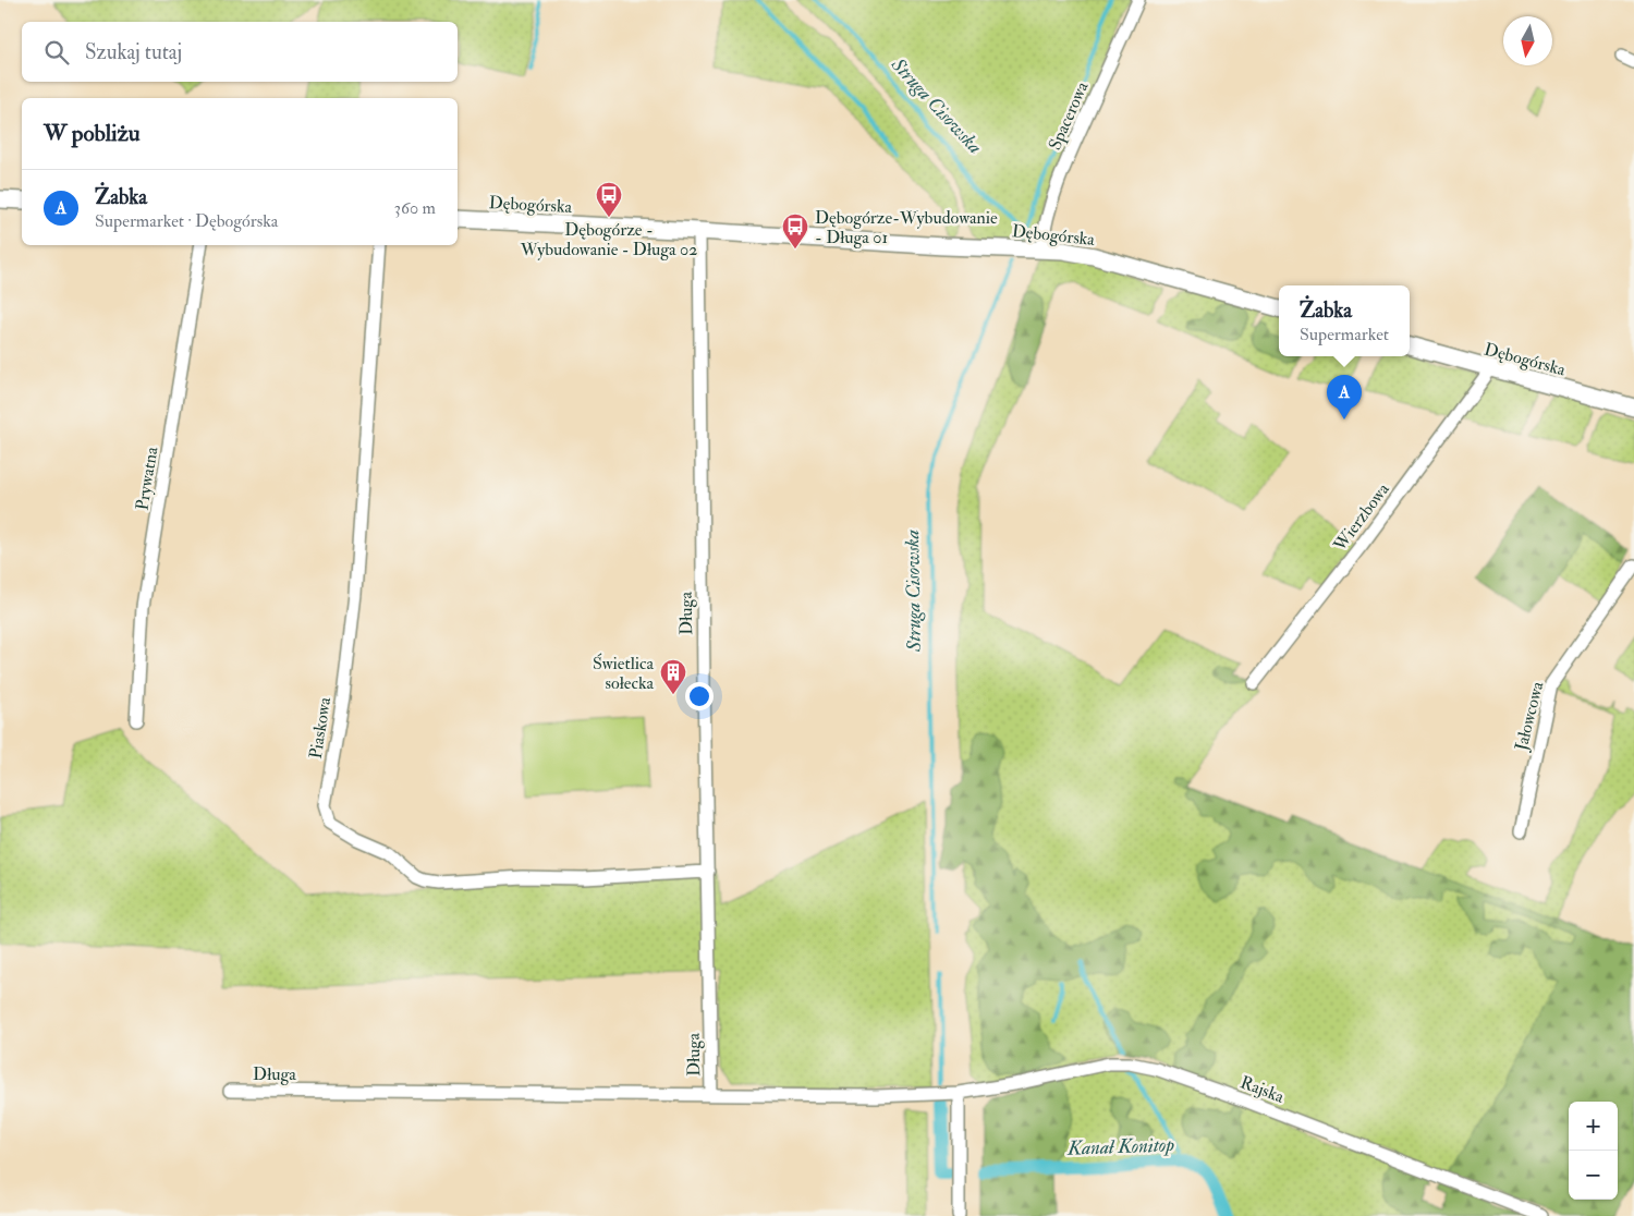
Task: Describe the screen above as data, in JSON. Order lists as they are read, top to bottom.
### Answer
{
  "streets": {
    "street": [
      "Spacerowa",
      "Dębogórska",
      "Prywatna",
      "Wierzbowa",
      "Długa",
      "Jałowcowa",
      "Piaskowa",
      "Rajska"
    ]
  },
  "crossings": [
    ["Spacerowa", "Dębogórska"],
    ["Dębogórska", "Wierzbowa"],
    ["Dębogórska", "Długa"],
    ["Długa", "Piaskowa"],
    ["Długa", "Rajska"]
  ],
  "water": ["Struga Cisowska", "Kanał Konitop"],
  "places": {
    "bus stop": ["Dębogórze - Wybudowanie - Długa 02", "Dębogórze-Wybudowanie - Długa 01"],
    "building": ["Świetlica sołecka"]
  },
  "north": "bottom",
  "page": {
    "search": "Szukaj tutaj",
    "heading": "W pobliżu",
    "list": [
      {
        "mark": "A",
        "name": "Żabka",
        "note": "Supermarket · Dębogórska",
        "value": "360 m"
      }
    ],
    "popup": ["Żabka", "Supermarket"],
    "pins": "A",
    "map_buttons": ["+", "−"]
  }
}
